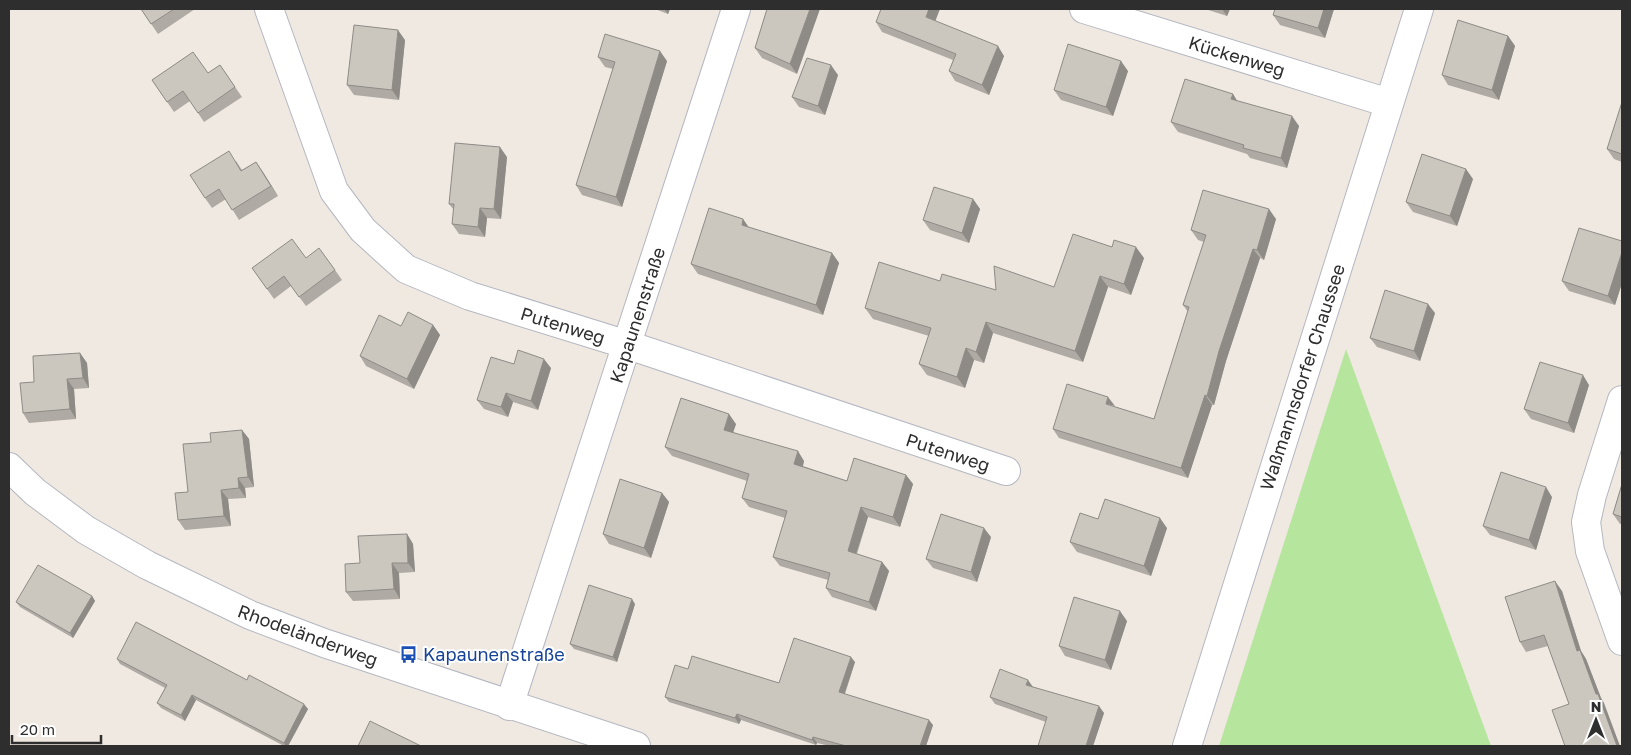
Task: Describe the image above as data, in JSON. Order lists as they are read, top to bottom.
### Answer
{
  "streets": {
    "street": [
      "Kückenweg",
      "Kapaunenstraße",
      "Putenweg",
      "Waßmannsdorfer Chaussee",
      "Rhodeländerweg"
    ]
  },
  "crossings": [
    ["Kückenweg", "Waßmannsdorfer Chaussee"],
    ["Kapaunenstraße", "Putenweg"],
    ["Kapaunenstraße", "Rhodeländerweg"]
  ],
  "places": {
    "bus stop": ["Kapaunenstraße"]
  },
  "scale_bar": "20 m",
  "north": "top"
}
